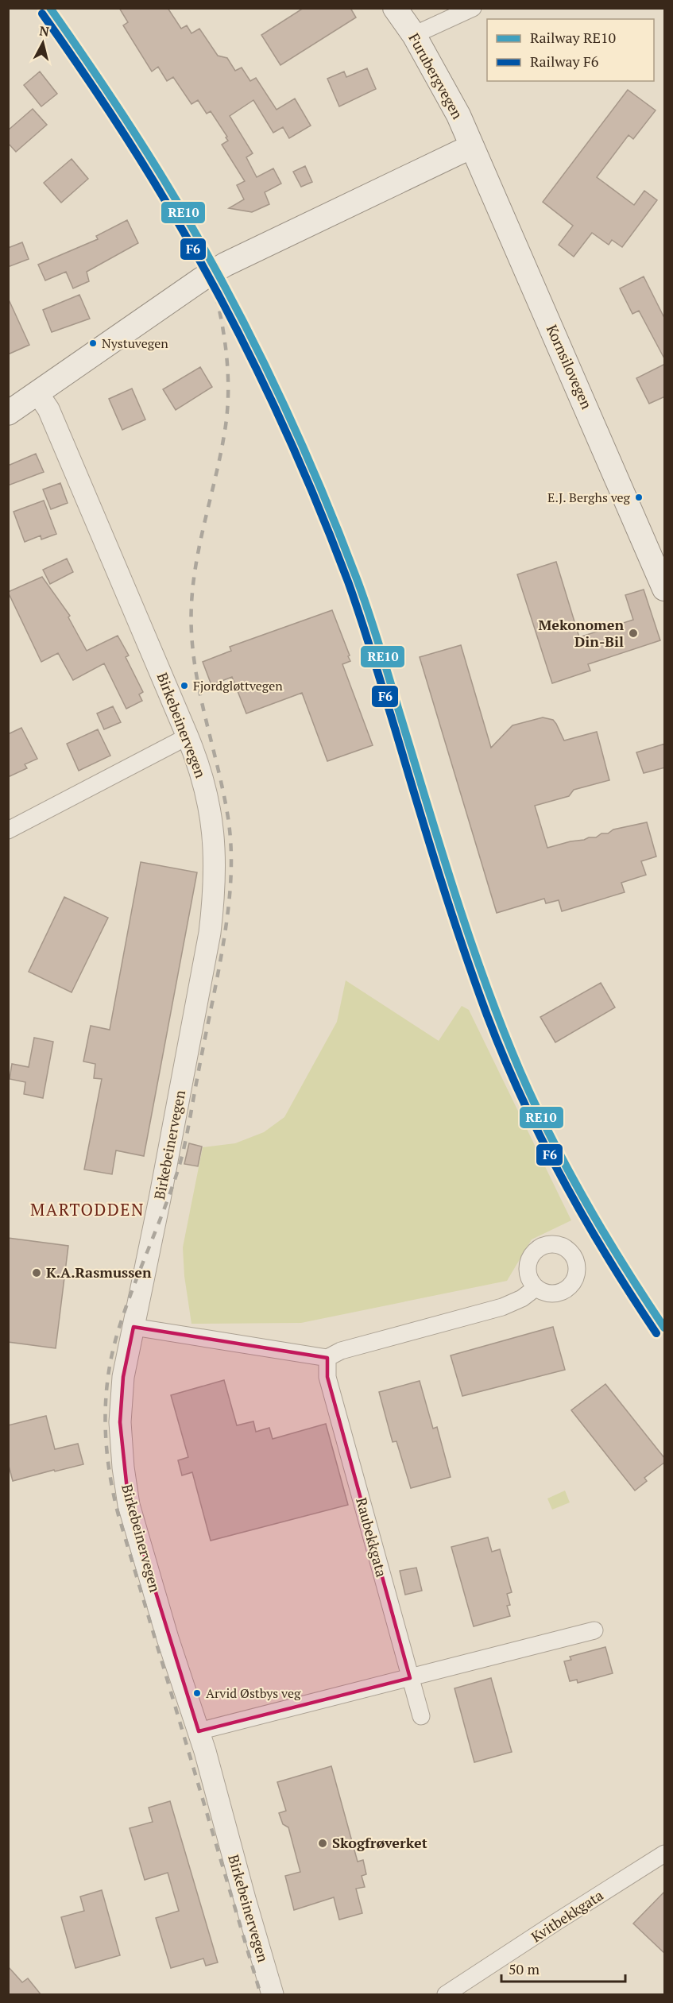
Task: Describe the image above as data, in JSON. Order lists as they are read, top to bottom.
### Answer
{
  "streets": {
    "main road": ["Furubergvegen", "Kornsilovegen"],
    "street": ["Birkebeinervegen", "Raubekkgata", "Kvitbekkgata"]
  },
  "crossings": [
    ["Furubergvegen", "Kornsilovegen"]
  ],
  "districts": ["MARTODDEN"],
  "places": [
    "Nystuvegen",
    "E.J. Berghs veg",
    "Mekonomen Din-Bil",
    "Fjordgløttvegen",
    "K.A.Rasmussen",
    "Arvid Østbys veg",
    "Skogfrøverket"
  ],
  "lines": ["rail line RE10", "rail line F6"],
  "legend": ["Railway RE10", "Railway F6"],
  "scale_bar": "50 m",
  "north": "top"
}
